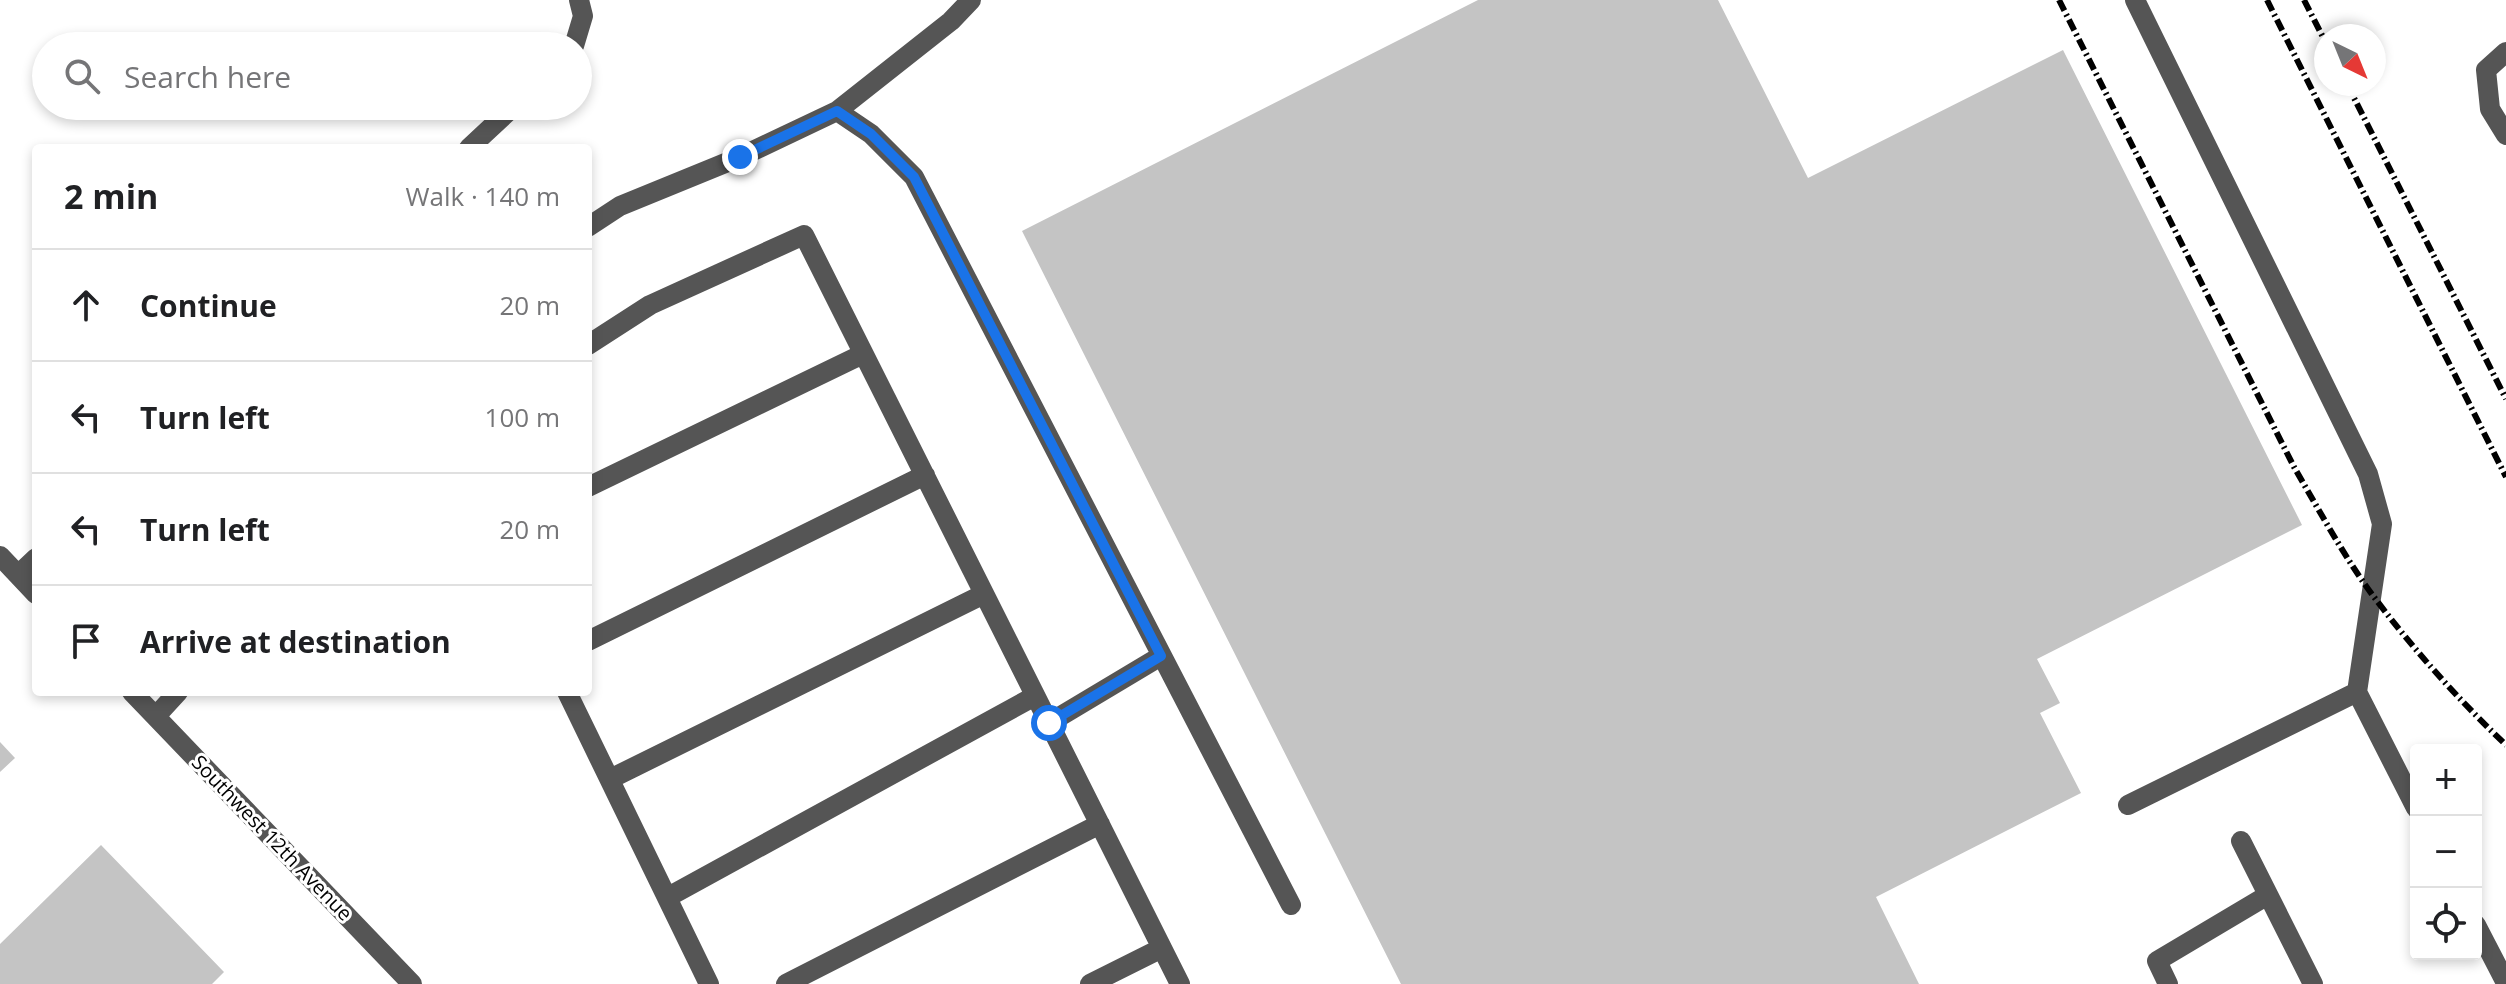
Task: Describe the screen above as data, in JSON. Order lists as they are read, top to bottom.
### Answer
{
  "streets": {
    "street": ["Southwest 12th Avenue"]
  },
  "north": "bottom right",
  "page": {
    "search": "Search here",
    "heading": ["2 min", "Walk · 140 m"],
    "list": [
      ["Continue", "20 m"],
      ["Turn left", "100 m"],
      ["Turn left", "20 m"],
      "Arrive at destination"
    ],
    "map_buttons": ["+", "−"]
  }
}
